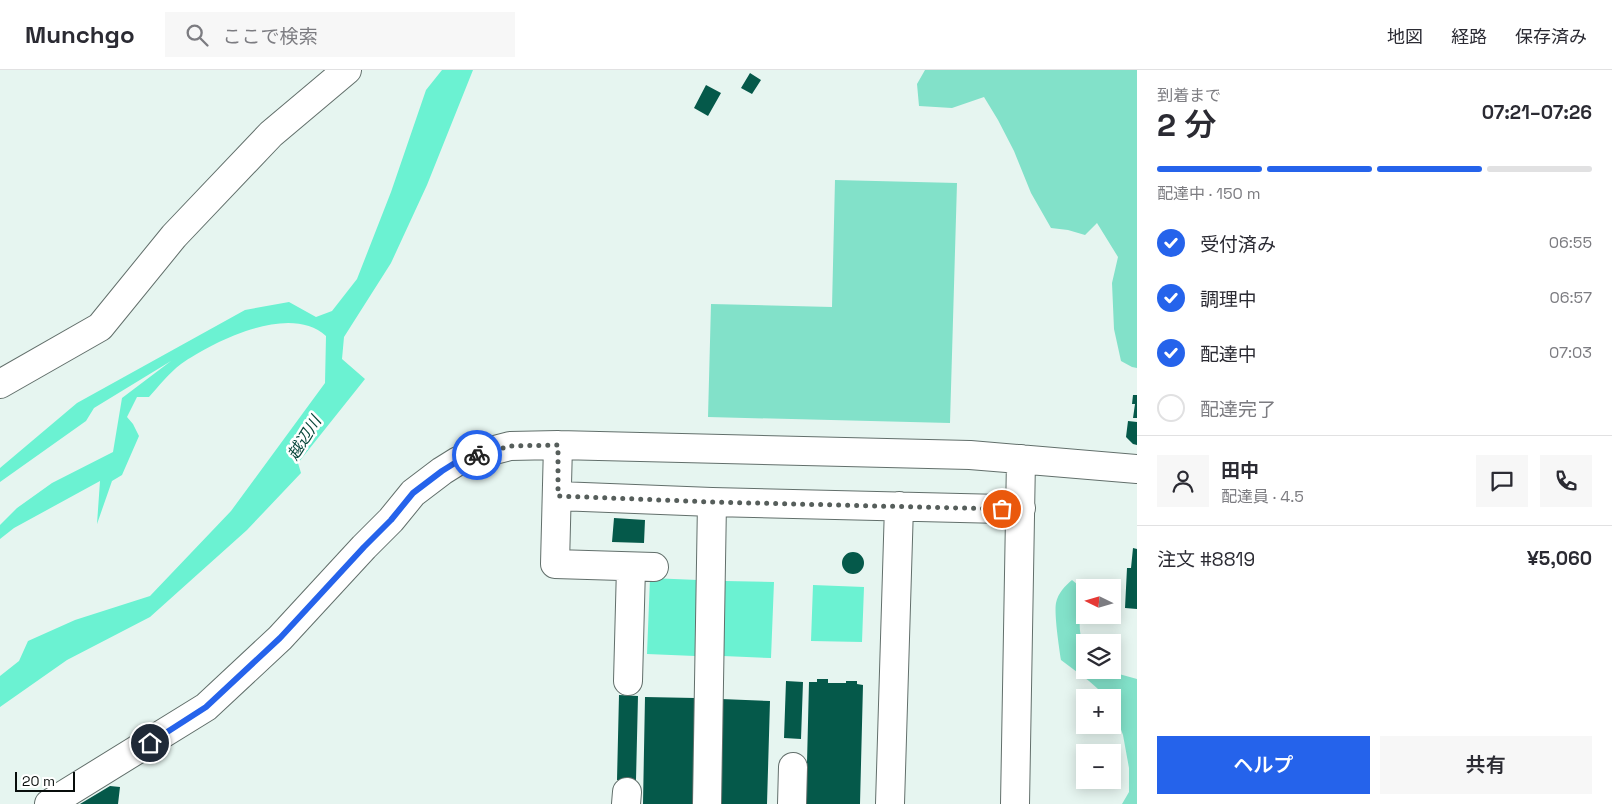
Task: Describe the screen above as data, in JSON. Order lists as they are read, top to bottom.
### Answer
{
  "water": ["越辺川"],
  "scale_bar": "20 m",
  "north": "left",
  "page": {
    "header": "Munchgo",
    "search": "ここで検索",
    "nav": ["地図", "経路", "保存済み"],
    "heading": ["2 分", "到着まで", "07:21–07:26"],
    "panel": [
      "田中",
      "配達員 · 4.5",
      "注文 #8819",
      "¥5,060"
    ],
    "bar": "配達中 · 150 m",
    "list": [
      ["受付済み", "06:55"],
      ["調理中", "06:57"],
      ["配達中", "07:03"],
      "配達完了"
    ],
    "map_buttons": ["+", "−"],
    "buttons": ["ヘルプ", "共有"],
    "scale": "20 m"
  }
}
